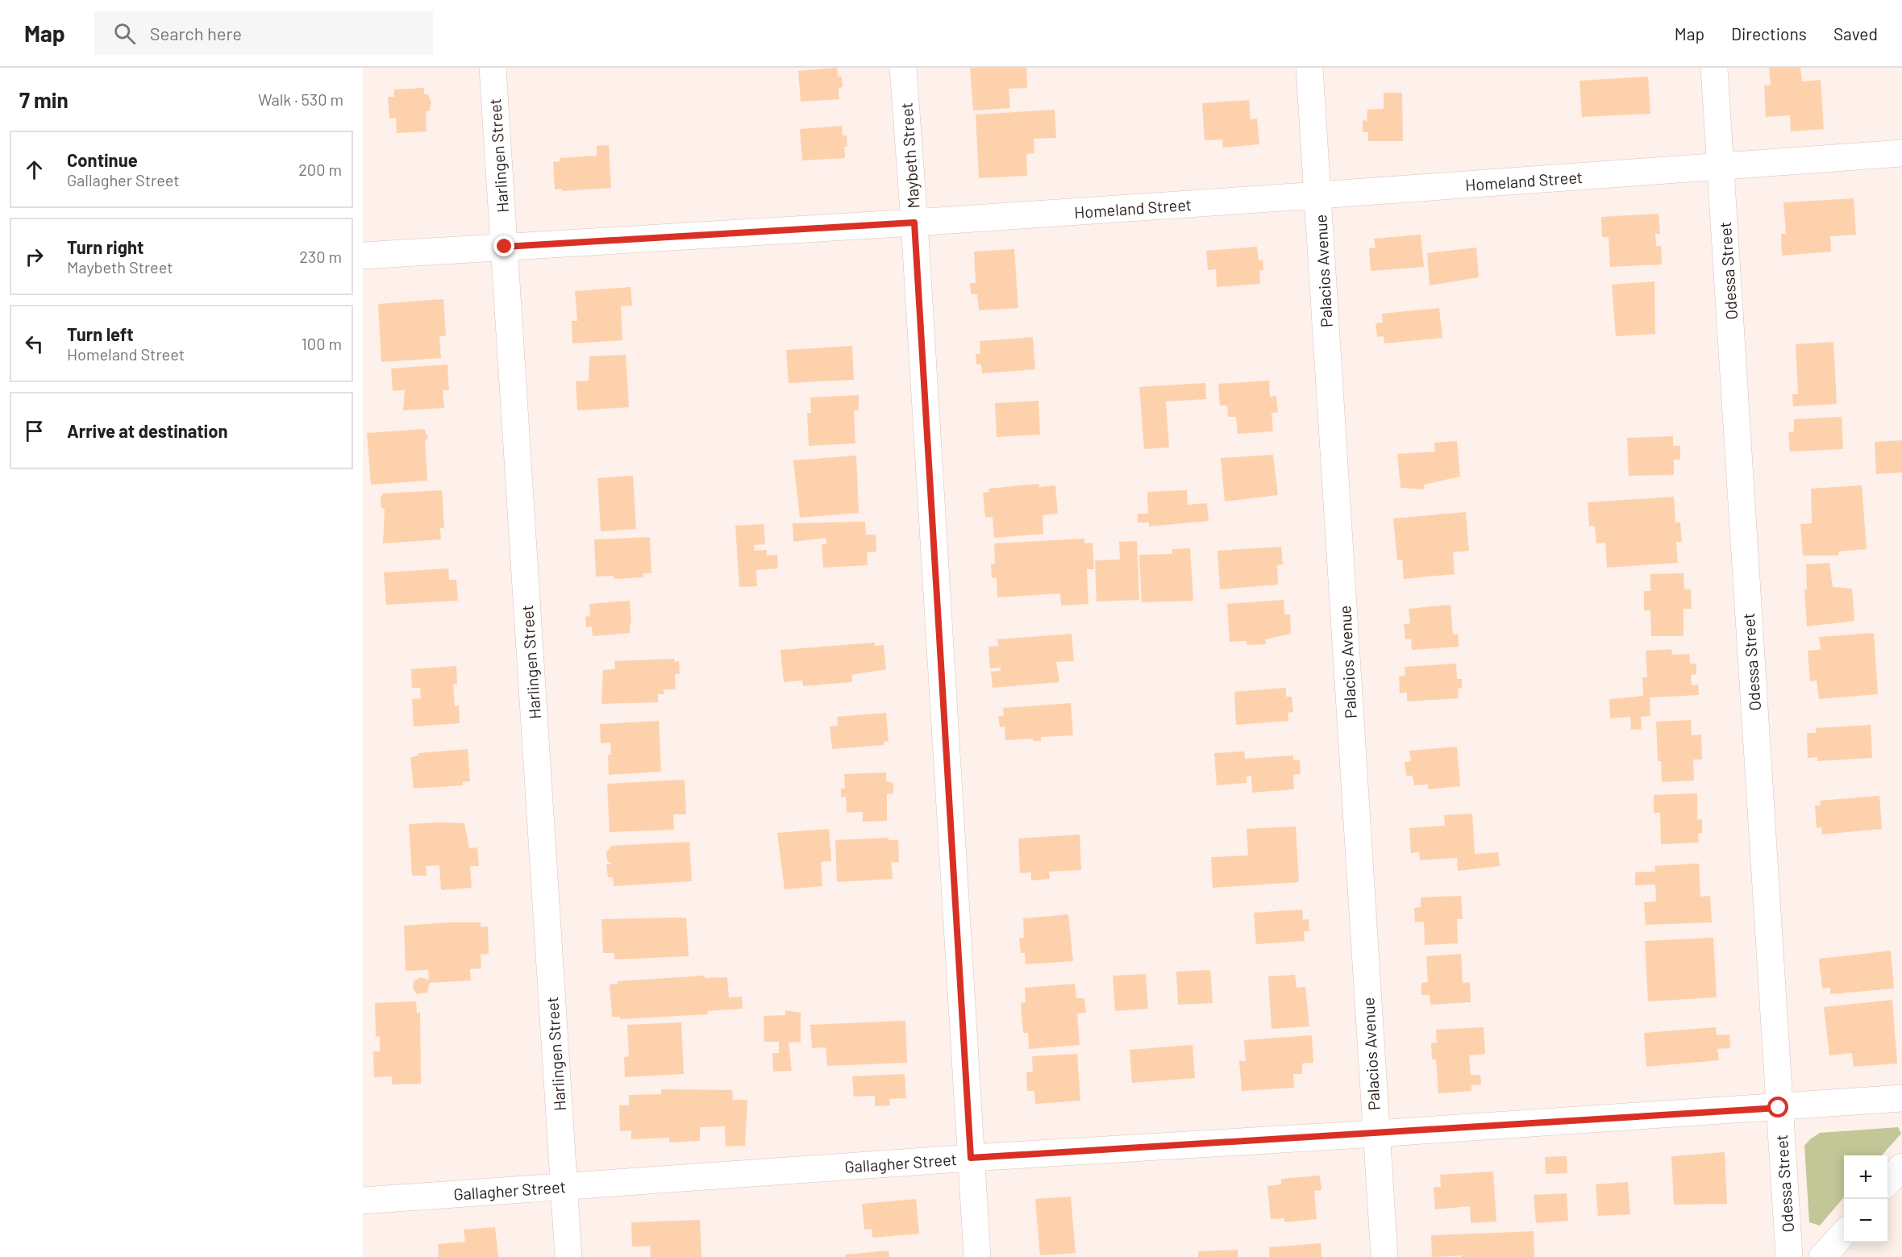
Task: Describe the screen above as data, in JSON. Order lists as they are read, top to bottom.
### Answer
{
  "streets": {
    "street": [
      "Harlingen Street",
      "Maybeth Street",
      "Homeland Street",
      "Palacios Avenue",
      "Odessa Street",
      "Gallagher Street"
    ]
  },
  "crossings": [
    ["Harlingen Street", "Homeland Street"],
    ["Harlingen Street", "Gallagher Street"],
    ["Maybeth Street", "Homeland Street"],
    ["Maybeth Street", "Gallagher Street"],
    ["Homeland Street", "Palacios Avenue"],
    ["Homeland Street", "Odessa Street"],
    ["Palacios Avenue", "Gallagher Street"],
    ["Odessa Street", "Gallagher Street"]
  ],
  "page": {
    "header": "Map",
    "search": "Search here",
    "nav": ["Map", "Directions", "Saved"],
    "heading": ["7 min", "Walk · 530 m"],
    "list": [
      ["Continue", "Gallagher Street", "200 m"],
      ["Turn right", "Maybeth Street", "230 m"],
      ["Turn left", "Homeland Street", "100 m"],
      "Arrive at destination"
    ],
    "map_buttons": ["+", "−"]
  }
}
